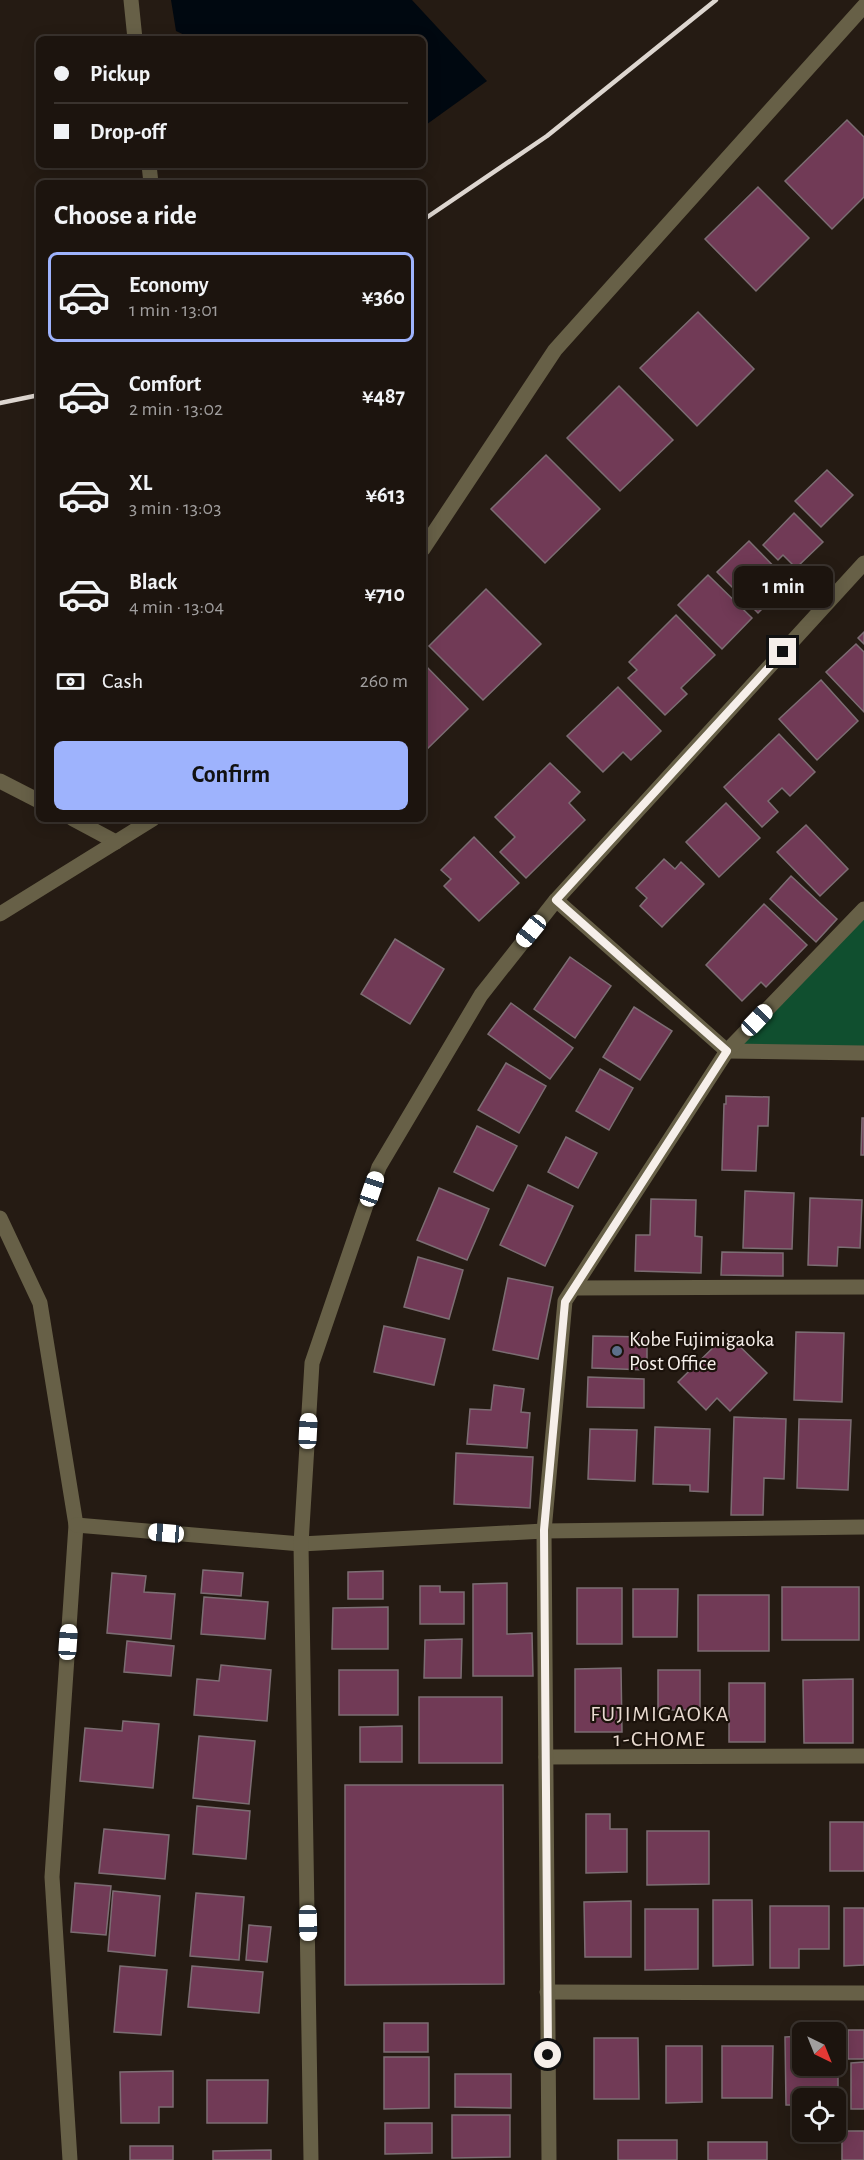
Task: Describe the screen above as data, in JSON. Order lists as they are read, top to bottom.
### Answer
{
  "districts": ["FUJIMIGAOKA 1-CHOME"],
  "places": ["Kobe Fujimigaoka Post Office"],
  "north": "bottom right",
  "page": {
    "banner": ["Pickup", "Drop-off"],
    "heading": "Choose a ride",
    "list": [
      {
        "name": "Economy",
        "note": "1 min · 13:01",
        "value": "¥360"
      },
      {
        "name": "Comfort",
        "note": "2 min · 13:02",
        "value": "¥487"
      },
      {
        "name": "XL",
        "note": "3 min · 13:03",
        "value": "¥613"
      },
      {
        "name": "Black",
        "note": "4 min · 13:04",
        "value": "¥710"
      }
    ],
    "bubble": "1 min",
    "pay": ["Cash", "260 m"],
    "buttons": "Confirm"
  }
}
